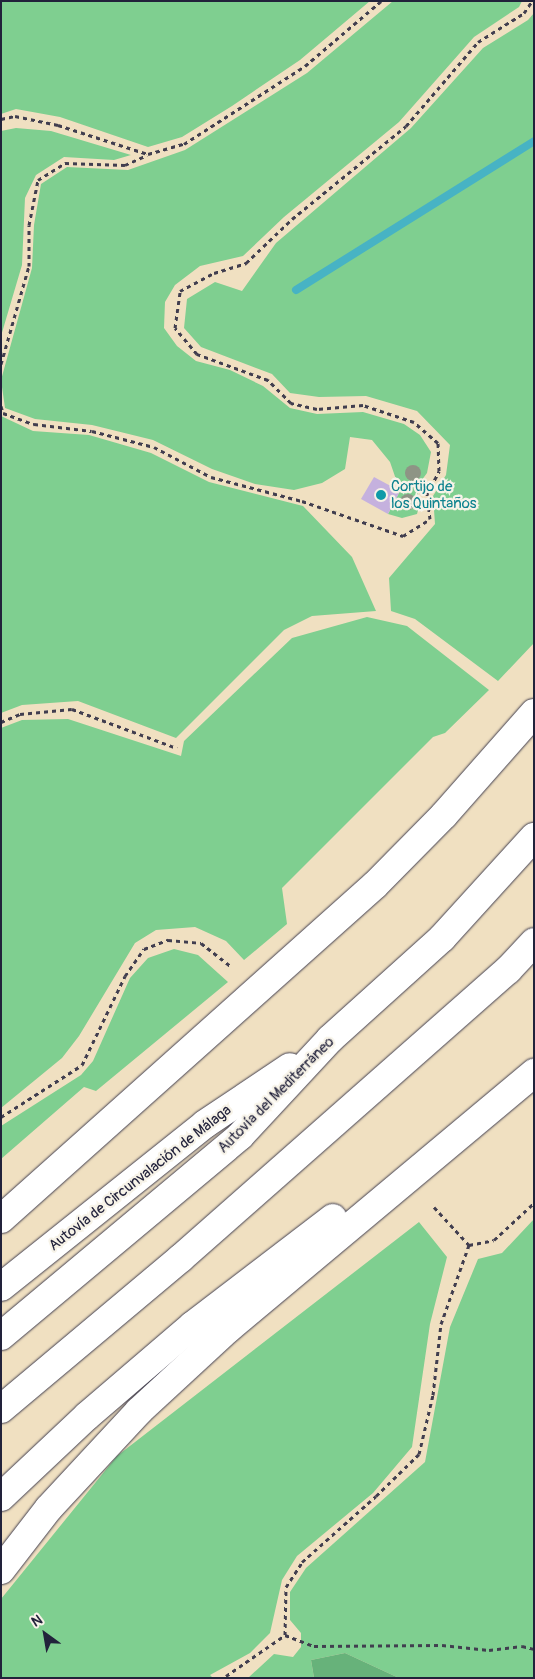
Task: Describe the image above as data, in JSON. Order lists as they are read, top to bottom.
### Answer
{
  "streets": {
    "highway": ["Autovía del Mediterráneo", "Autovía de Circunvalación de Málaga"]
  },
  "crossings": [
    ["Autovía del Mediterráneo", "Autovía de Circunvalación de Málaga"]
  ],
  "places": ["Cortijo de los Quintaños"],
  "north": "top left"
}
